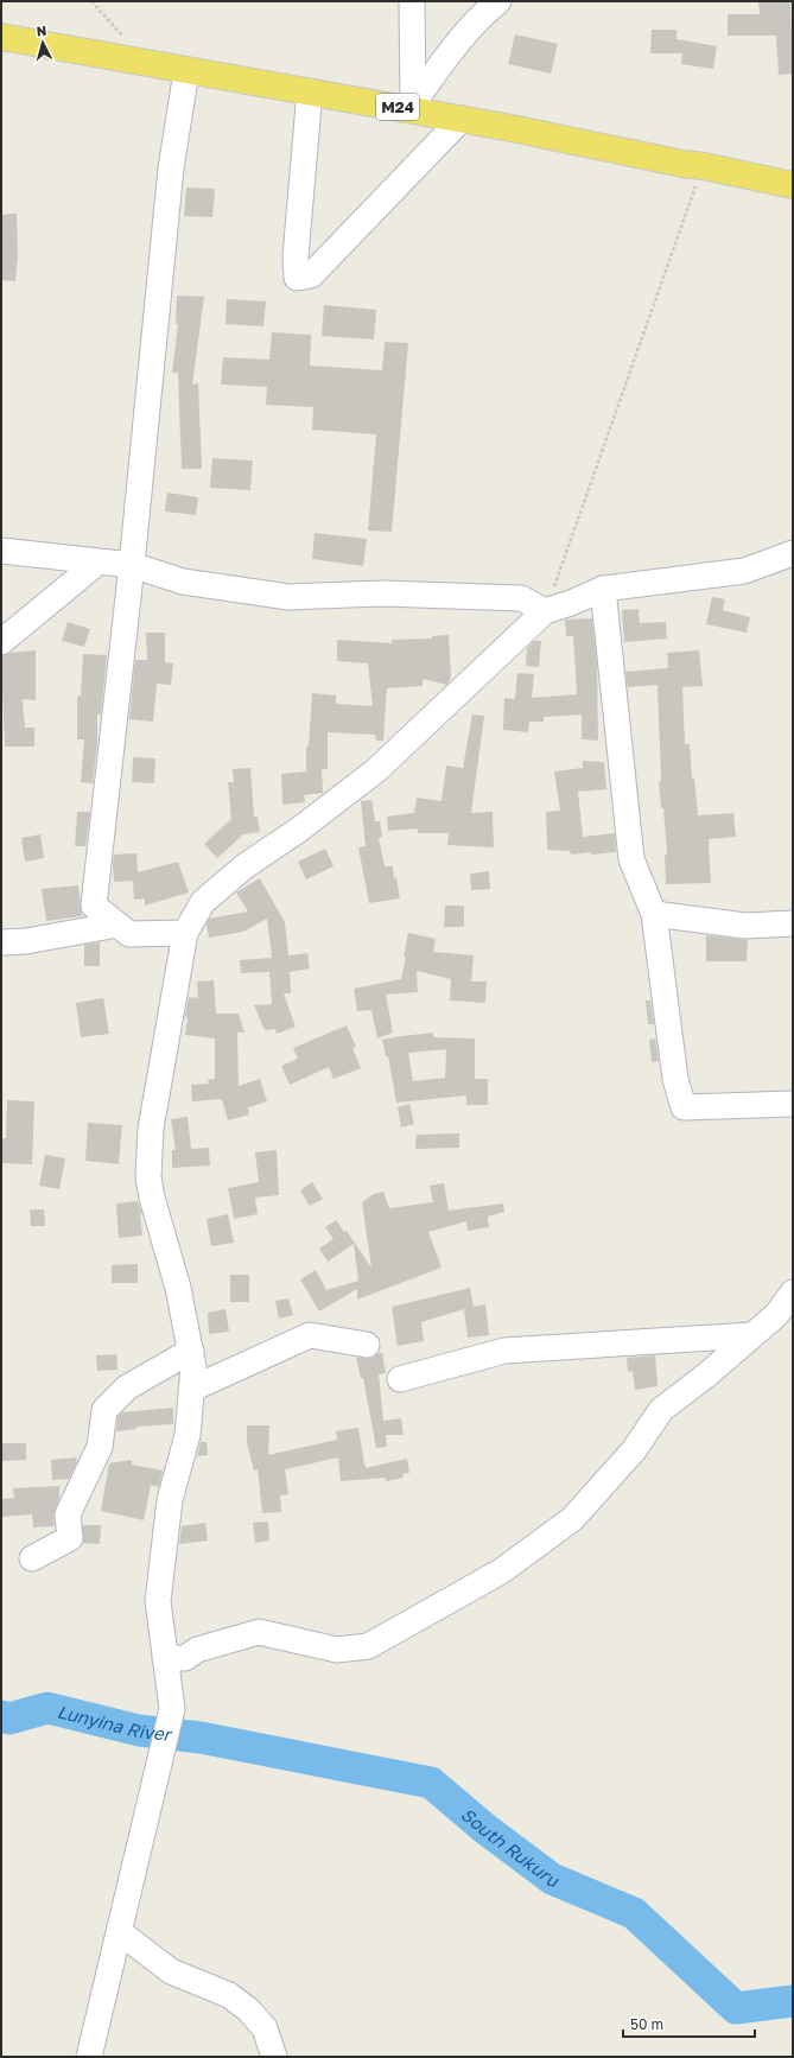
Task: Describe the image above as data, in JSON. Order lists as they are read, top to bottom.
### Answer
{
  "streets": {
    "main road": ["M24"]
  },
  "water": ["Lunyina River", "South Rukuru"],
  "scale_bar": "50 m",
  "north": "top"
}
